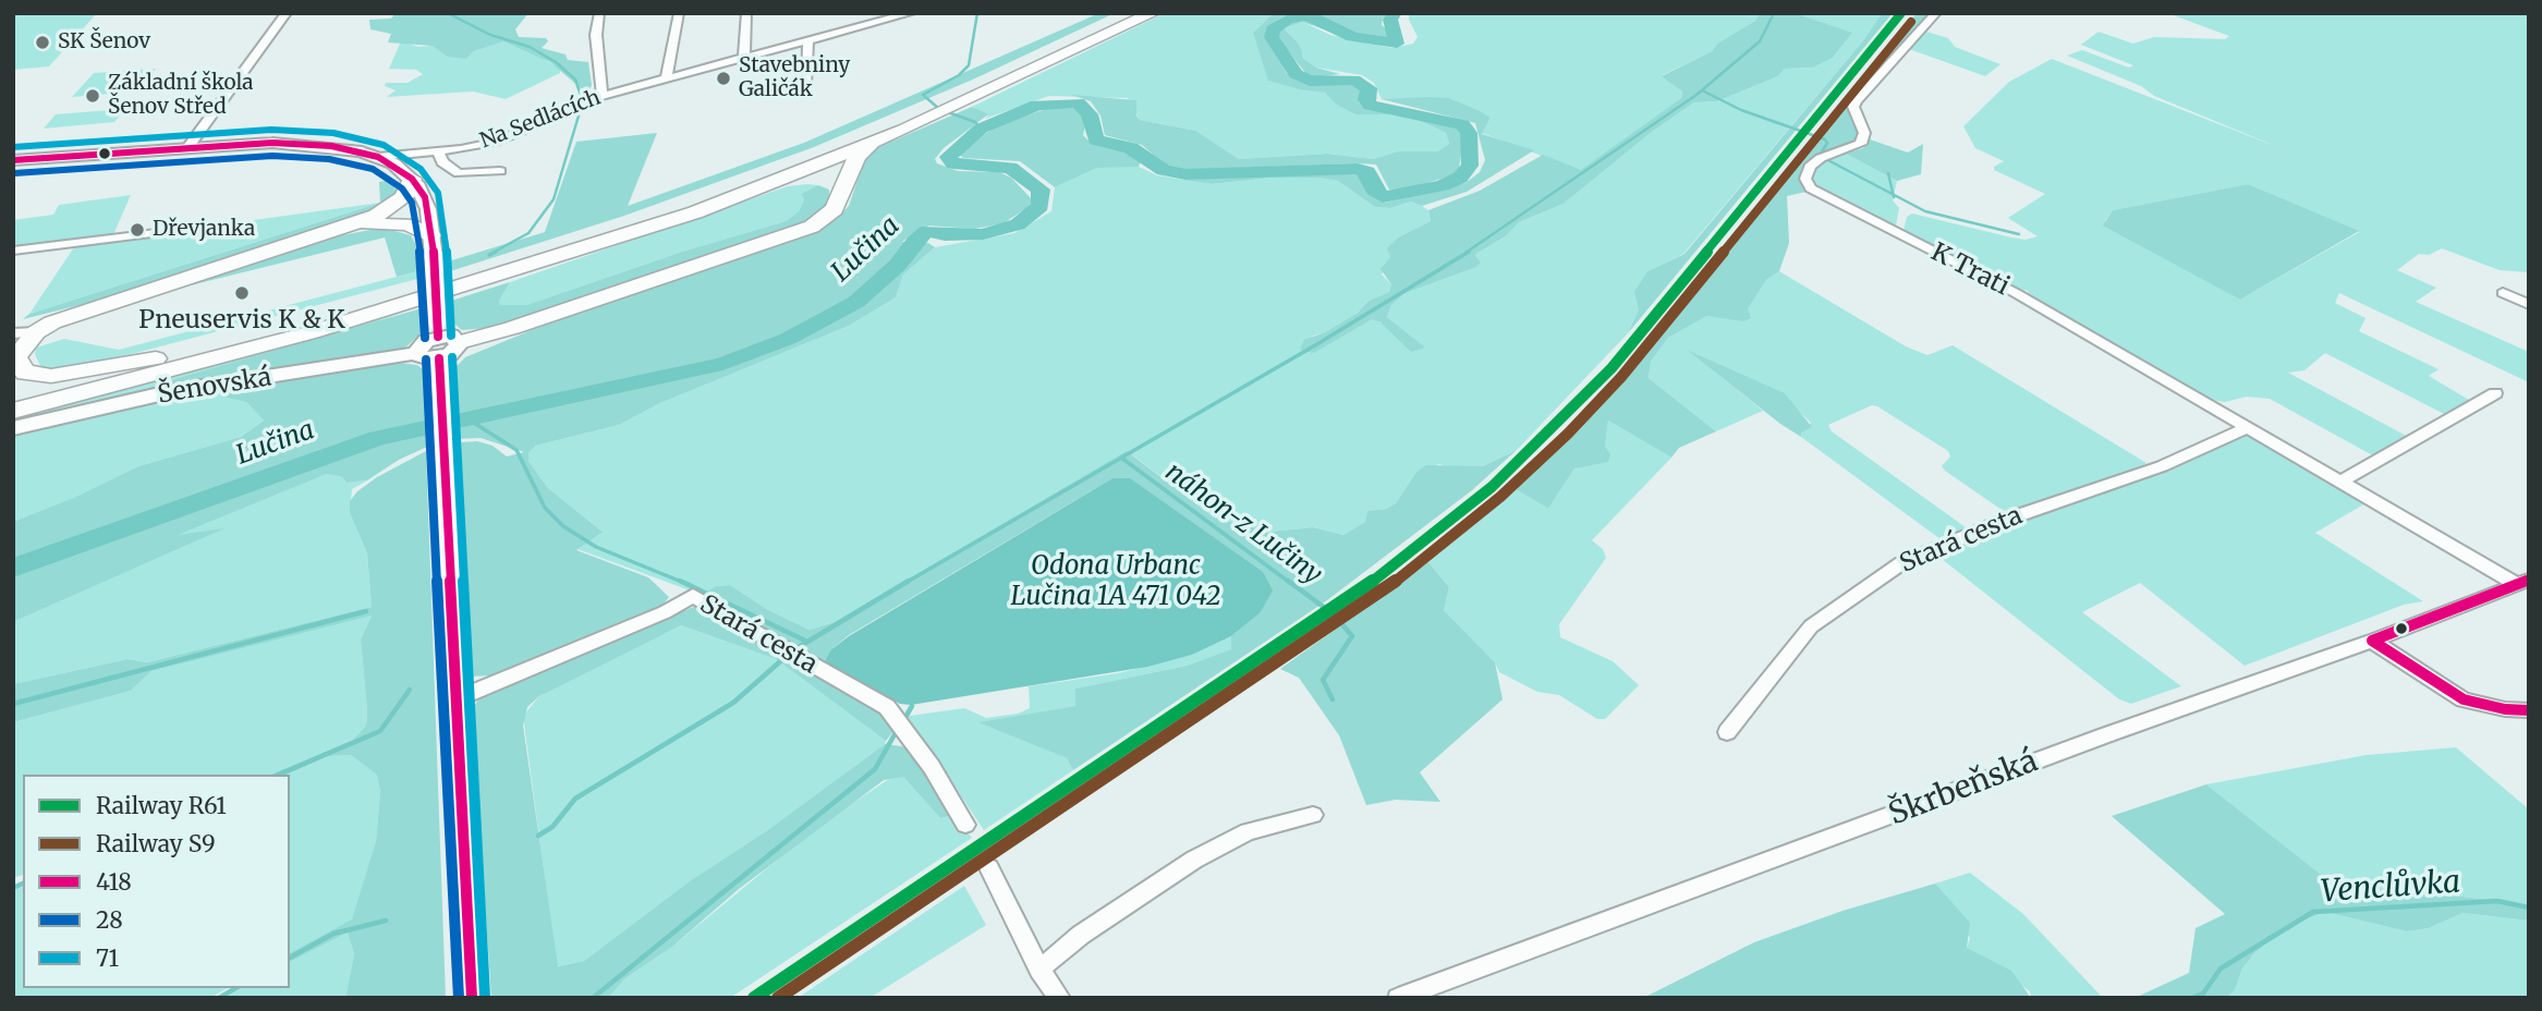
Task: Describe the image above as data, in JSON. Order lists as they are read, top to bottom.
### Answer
{
  "streets": {
    "main road": ["Šenovská"],
    "street": [
      "Na Sedlácích",
      "K Trati",
      "Stará cesta",
      "Škrbeňská"
    ]
  },
  "crossings": [
    ["K Trati", "Stará cesta"],
    ["K Trati", "Škrbeňská"]
  ],
  "water": [
    "Lučina",
    "náhon-z Lučiny",
    "Odona Urbanc Lučina 1A 471 042",
    "Venclůvka"
  ],
  "places": [
    "SK Šenov",
    "Stavebniny Galičák",
    "Základní škola Šenov Střed",
    "Dřevjanka",
    "Pneuservis K & K"
  ],
  "lines": [
    "rail line R61",
    "rail line S9",
    "transit line 71",
    "transit line 418",
    "transit line 28"
  ],
  "legend": [
    "Railway R61",
    "Railway S9",
    "418",
    "28",
    "71"
  ]
}
